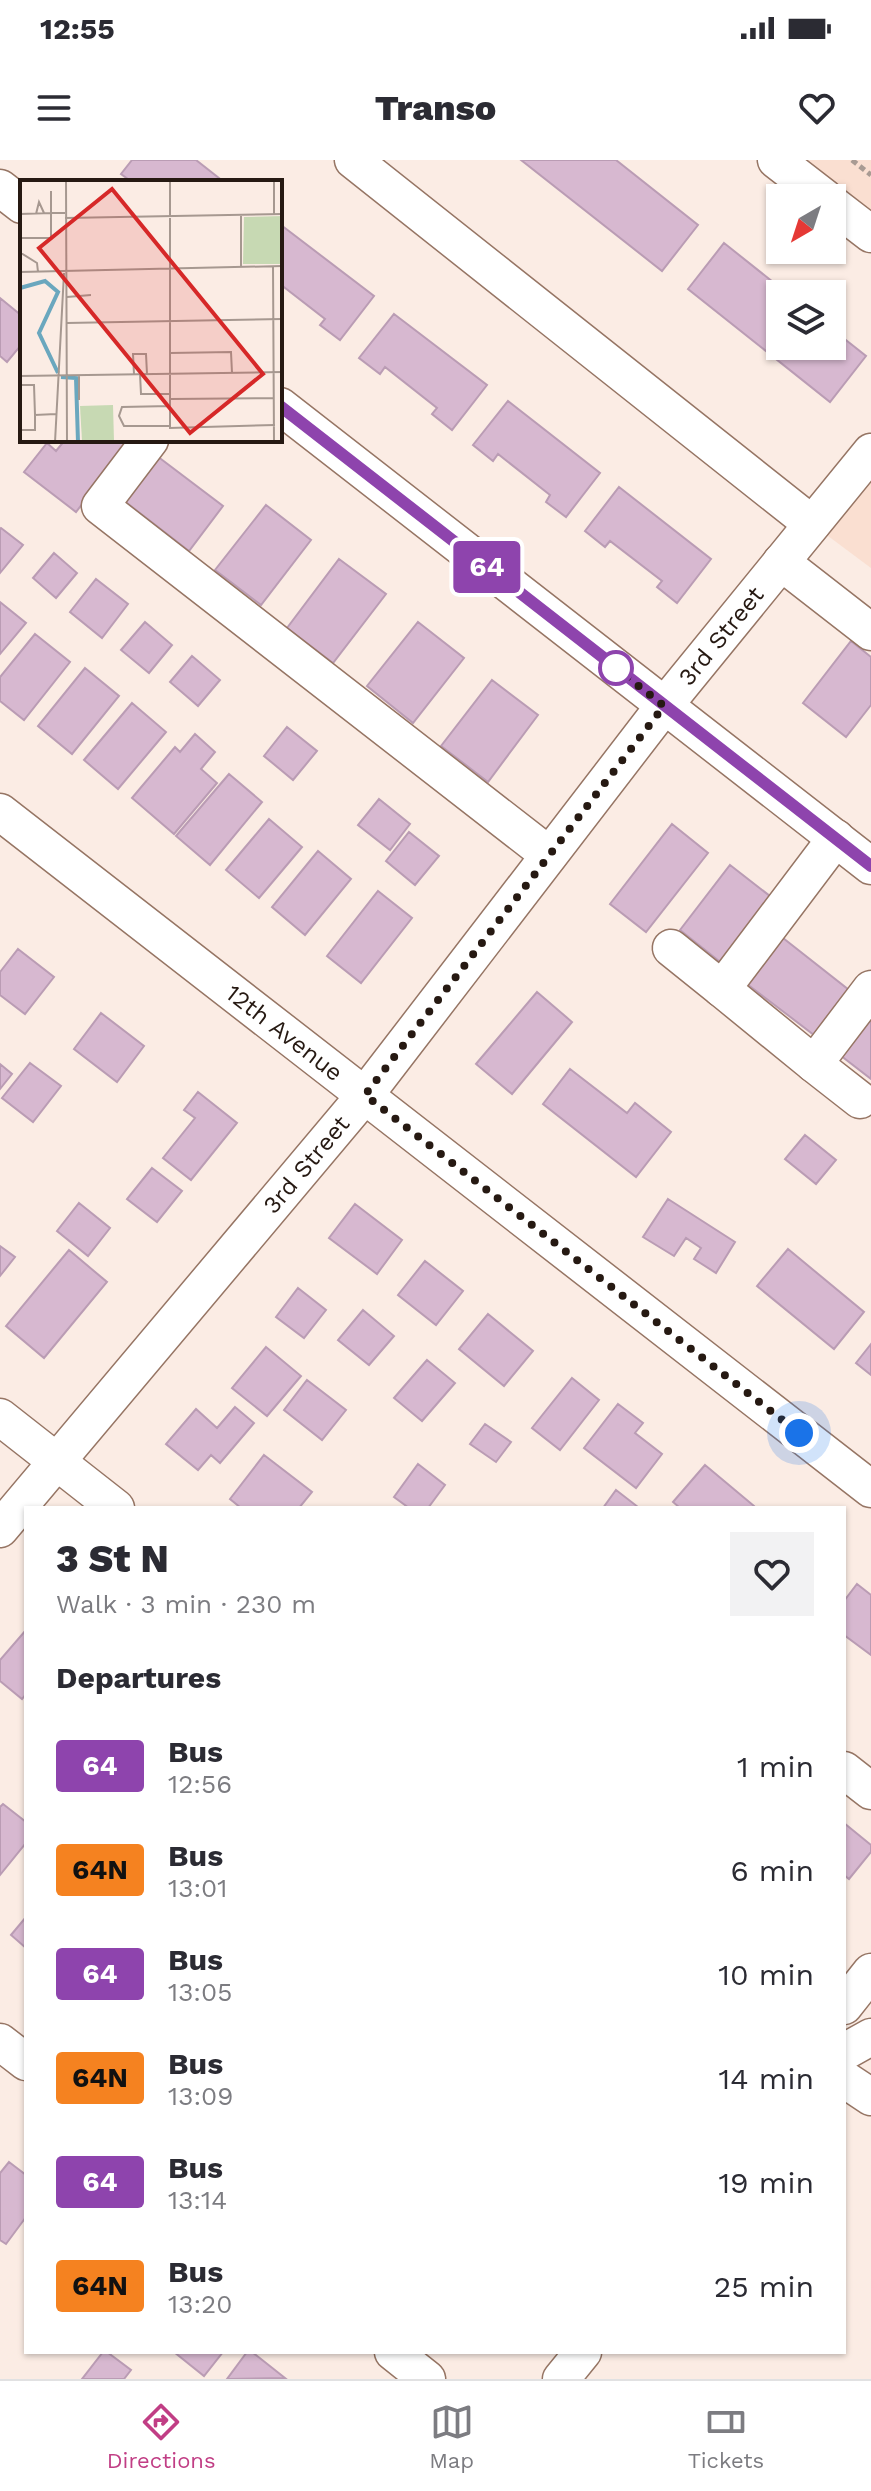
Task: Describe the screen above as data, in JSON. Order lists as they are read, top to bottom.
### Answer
{
  "streets": {
    "street": ["3rd Street", "12th Avenue"]
  },
  "crossings": [
    ["3rd Street", "12th Avenue"]
  ],
  "lines": ["bus line 64"],
  "north": "bottom left",
  "page": {
    "status": "12:55",
    "header": "Transo",
    "on_map": "64",
    "heading": [
      ["3 St N", "Walk · 3 min · 230 m"],
      "Departures"
    ],
    "list": [
      {
        "mark": "64",
        "name": "Bus",
        "note": "12:56",
        "value": "1 min"
      },
      {
        "mark": "64N",
        "name": "Bus",
        "note": "13:01",
        "value": "6 min"
      },
      {
        "mark": "64",
        "name": "Bus",
        "note": "13:05",
        "value": "10 min"
      },
      {
        "mark": "64N",
        "name": "Bus",
        "note": "13:09",
        "value": "14 min"
      },
      {
        "mark": "64",
        "name": "Bus",
        "note": "13:14",
        "value": "19 min"
      },
      {
        "mark": "64N",
        "name": "Bus",
        "note": "13:20",
        "value": "25 min"
      }
    ],
    "tabs": ["Directions", "Map", "Tickets"]
  }
}
